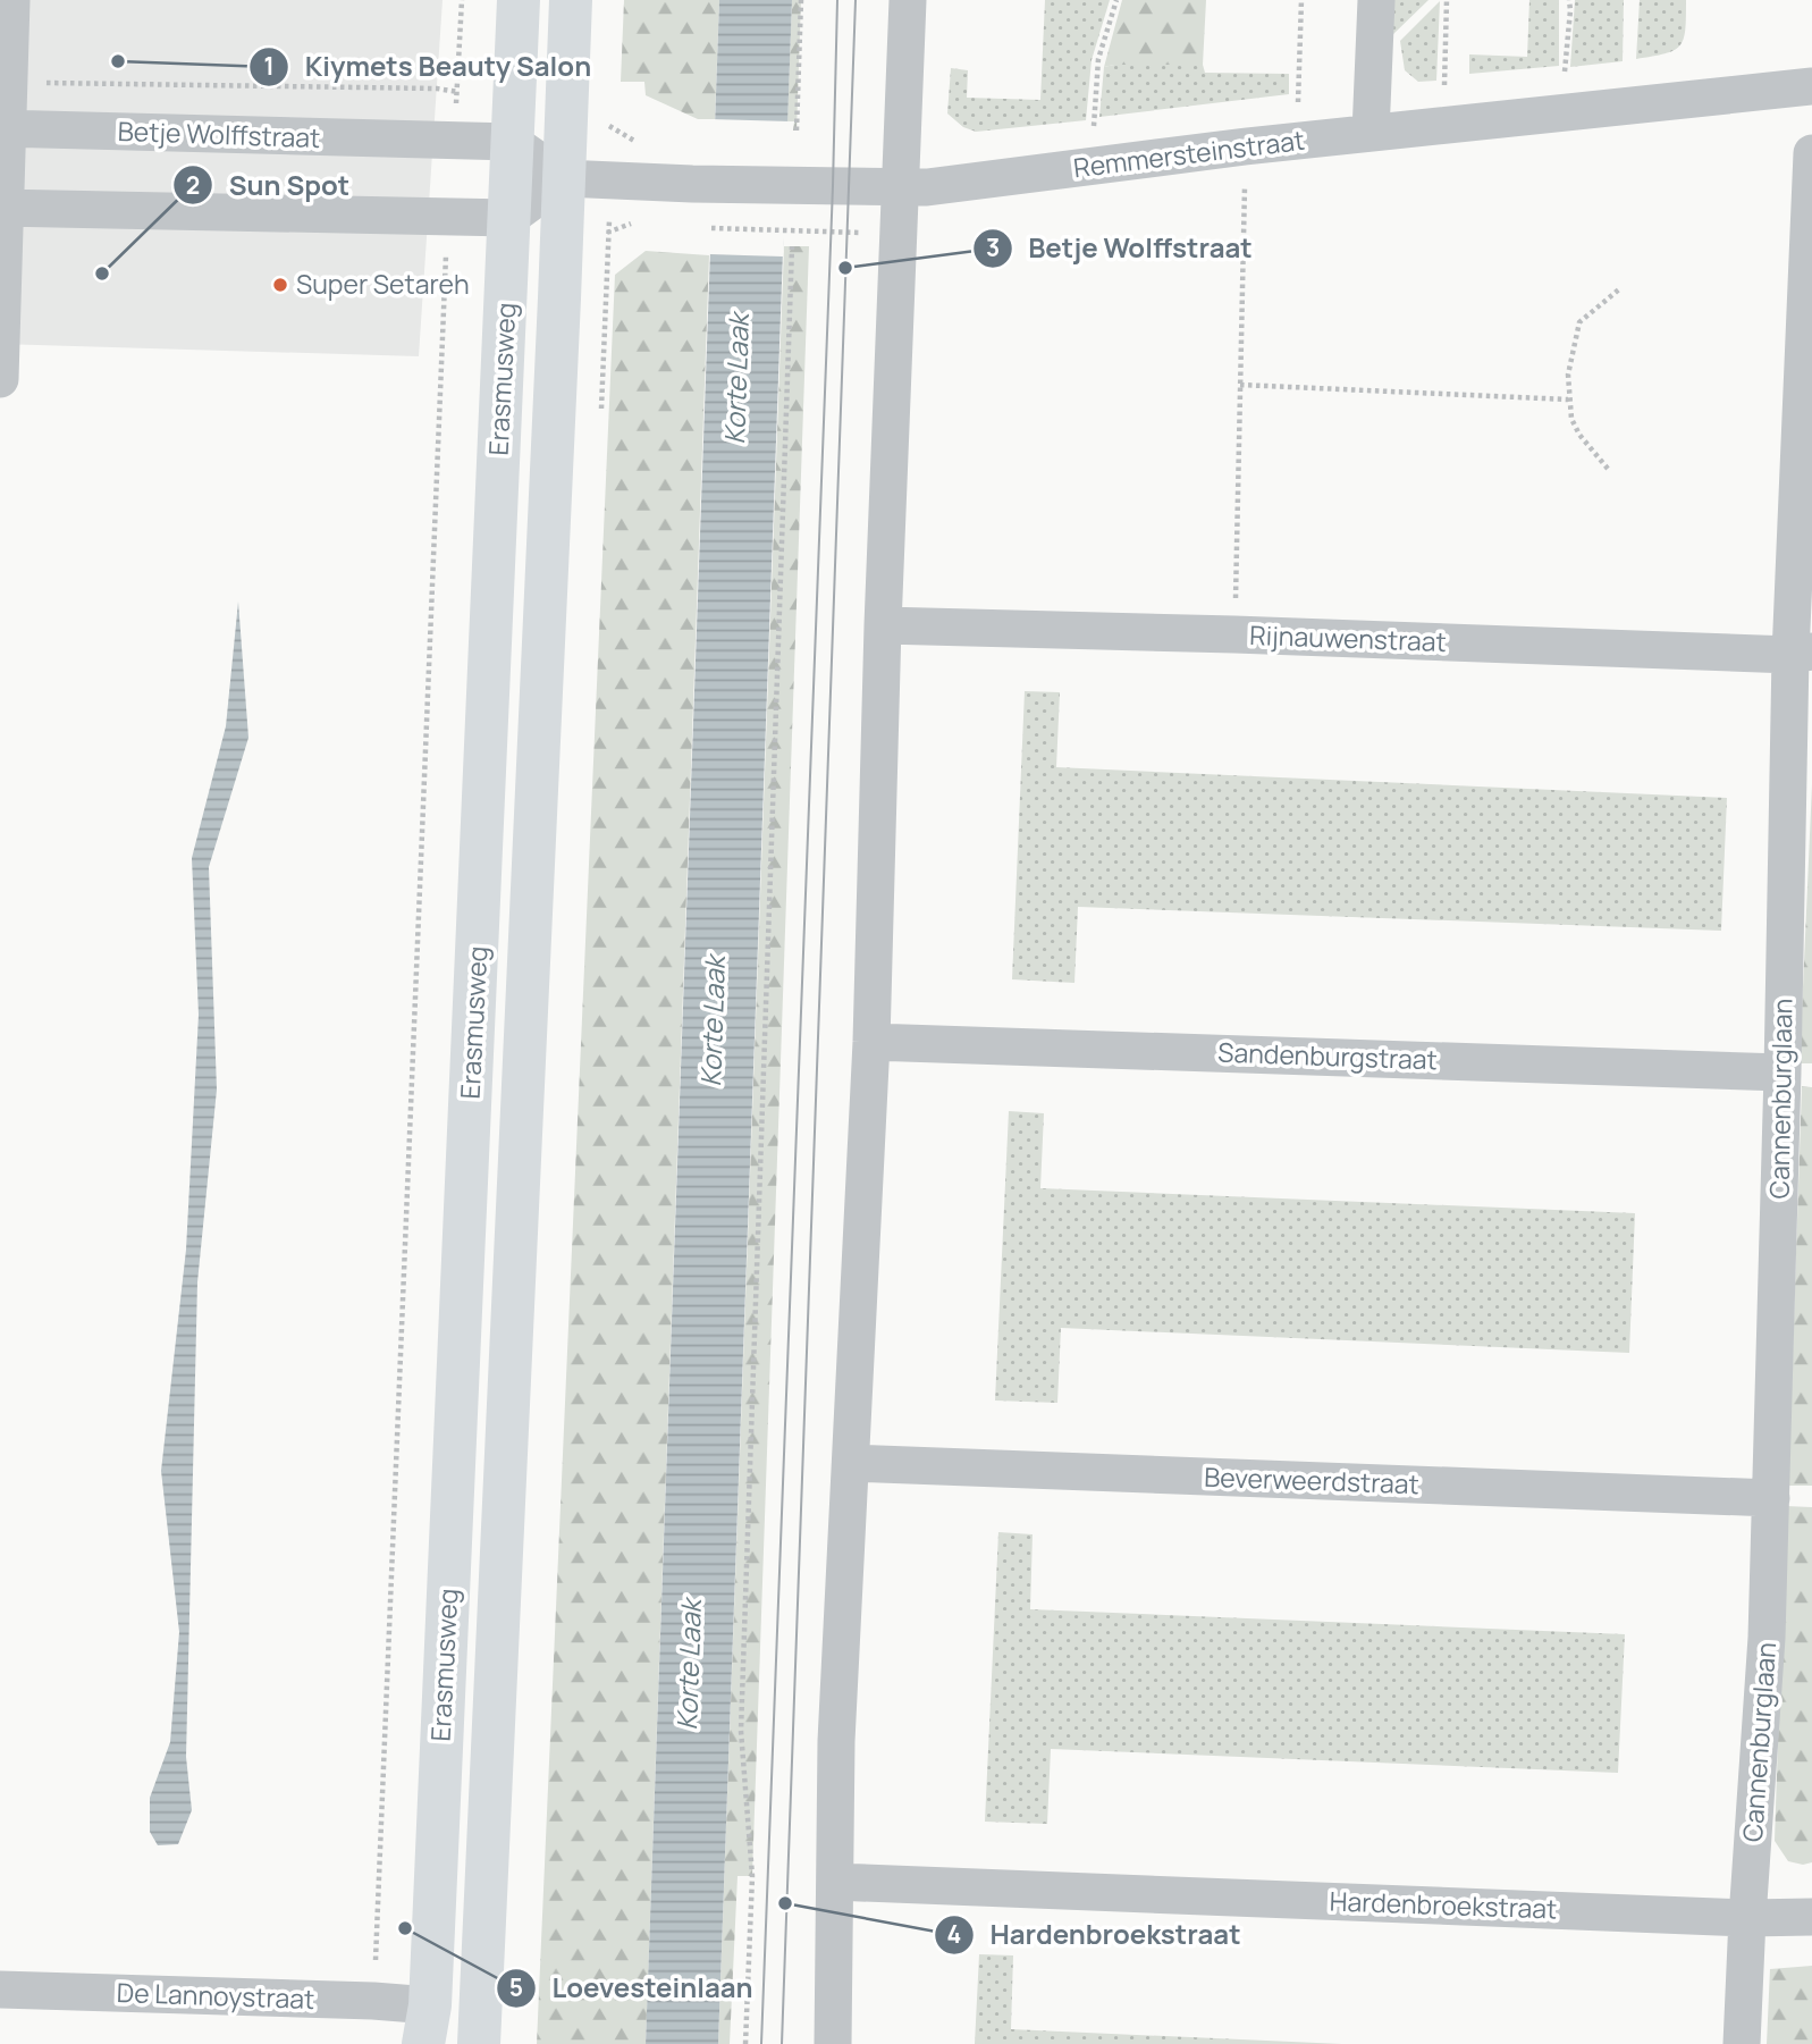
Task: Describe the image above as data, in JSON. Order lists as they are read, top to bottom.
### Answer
{
  "streets": {
    "main road": ["Erasmusweg"],
    "street": [
      "Betje Wolffstraat",
      "Remmersteinstraat",
      "Rijnauwenstraat",
      "Sandenburgstraat",
      "Cannenburglaan",
      "Beverweerdstraat",
      "Hardenbroekstraat",
      "De Lannoystraat"
    ]
  },
  "crossings": [
    ["Betje Wolffstraat", "Erasmusweg"],
    ["Remmersteinstraat", "Erasmusweg"],
    ["Erasmusweg", "De Lannoystraat"],
    ["Rijnauwenstraat", "Cannenburglaan"],
    ["Sandenburgstraat", "Cannenburglaan"],
    ["Cannenburglaan", "Beverweerdstraat"],
    ["Cannenburglaan", "Hardenbroekstraat"]
  ],
  "water": ["Korte Laak"],
  "places": [
    "Kiymets Beauty Salon",
    "Betje Wolffstraat",
    "Sun Spot",
    "Super Setareh",
    "Hardenbroekstraat",
    "Loevesteinlaan"
  ]
}
